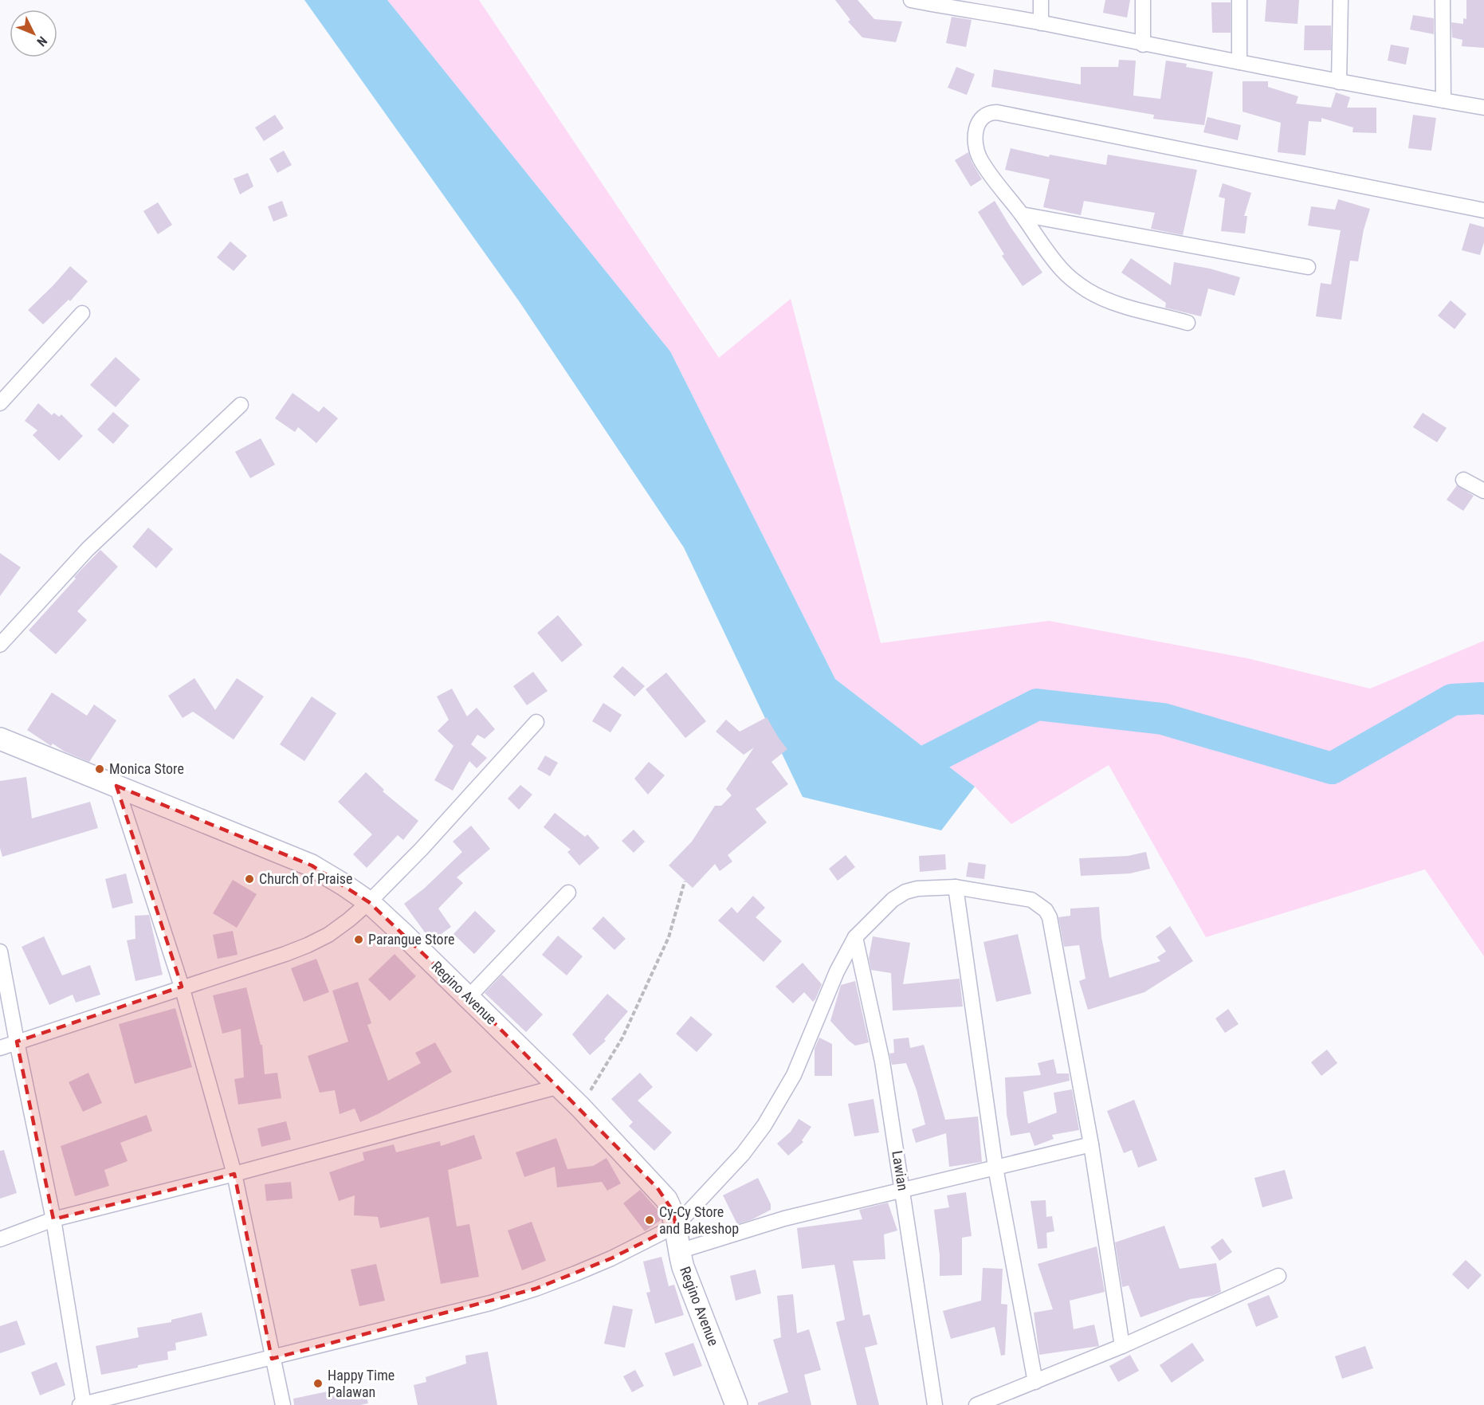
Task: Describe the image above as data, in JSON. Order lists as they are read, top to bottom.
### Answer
{
  "streets": {
    "street": ["Regino Avenue", "Lawian"]
  },
  "places": [
    "Monica Store",
    "Church of Praise",
    "Parangue Store",
    "Cy-Cy Store and Bakeshop",
    "Happy Time Palawan"
  ],
  "north": "bottom right"
}
